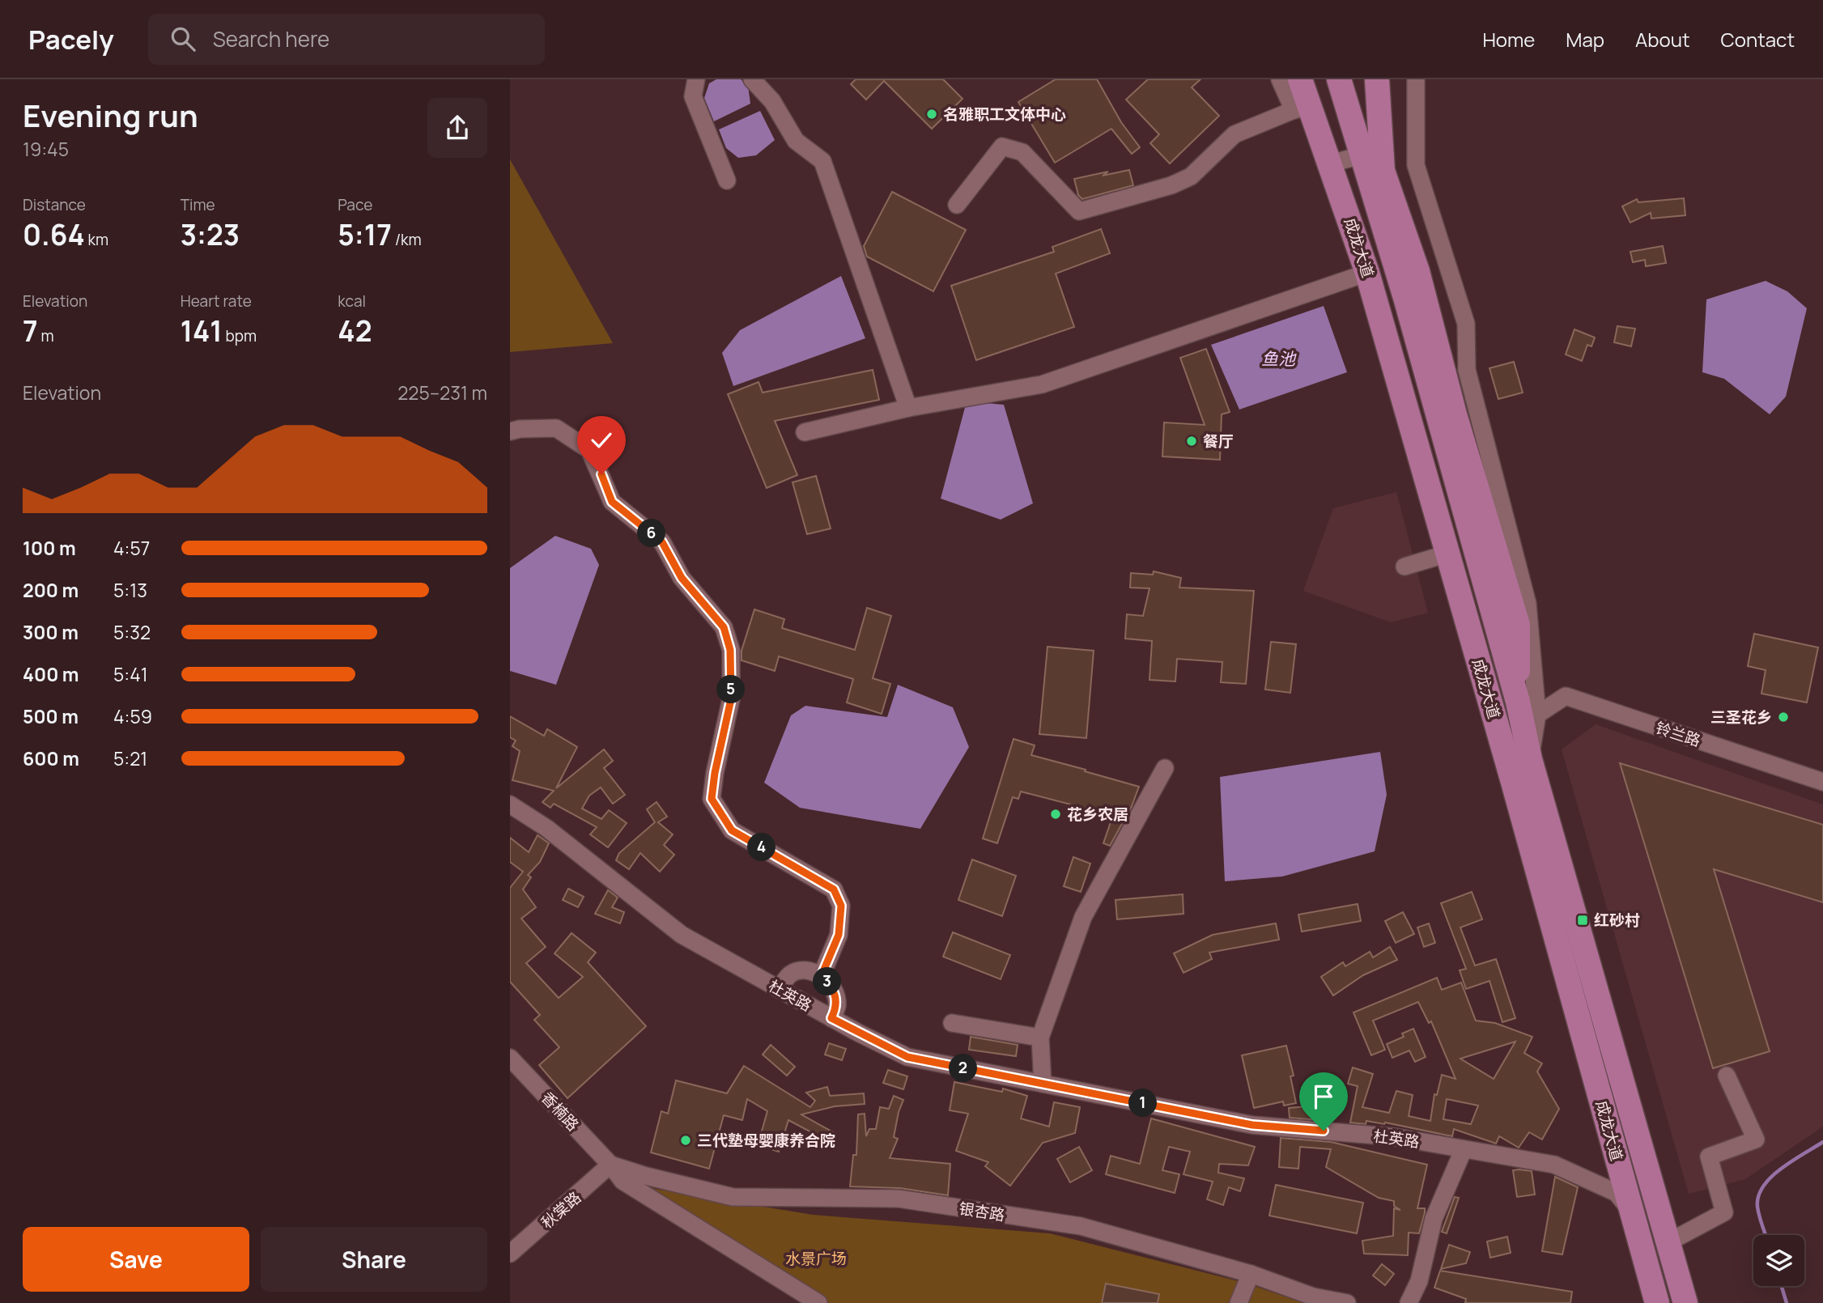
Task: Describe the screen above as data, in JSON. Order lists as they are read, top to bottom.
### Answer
{
  "streets": {
    "highway": ["成龙大道"],
    "street": [
      "铃兰路",
      "杜英路",
      "香楠路",
      "秋棠路",
      "银杏路"
    ]
  },
  "crossings": [
    ["成龙大道", "铃兰路"],
    ["成龙大道", "杜英路"],
    ["香楠路", "秋棠路"],
    ["香楠路", "银杏路"],
    ["秋棠路", "银杏路"]
  ],
  "water": ["鱼池"],
  "parks": ["水景广场"],
  "places": {
    "other": [
      "名雅职工文体中心",
      "餐厅",
      "三圣花乡",
      "花乡农居",
      "三代塾母婴康养合院"
    ],
    "transit": ["红砂村"]
  },
  "page": {
    "header": "Pacely",
    "search": "Search here",
    "nav": [
      "Home",
      "Map",
      "About",
      "Contact"
    ],
    "heading": ["Evening run", "19:45"],
    "stats": [
      ["Distance", "0.64 km"],
      ["Time", "3:23"],
      ["Pace", "5:17 /km"],
      ["Elevation", "7 m"],
      ["Heart rate", "141 bpm"],
      ["kcal", "42"]
    ],
    "chart": ["Elevation", "225–231 m"],
    "pins": [
      "6",
      "5",
      "4",
      "3",
      "2",
      "1"
    ],
    "list": [
      {
        "name": "100 m",
        "note": "4:57"
      },
      {
        "name": "200 m",
        "note": "5:13"
      },
      {
        "name": "300 m",
        "note": "5:32"
      },
      {
        "name": "400 m",
        "note": "5:41"
      },
      {
        "name": "500 m",
        "note": "4:59"
      },
      {
        "name": "600 m",
        "note": "5:21"
      }
    ],
    "buttons": ["Save", "Share"]
  }
}
